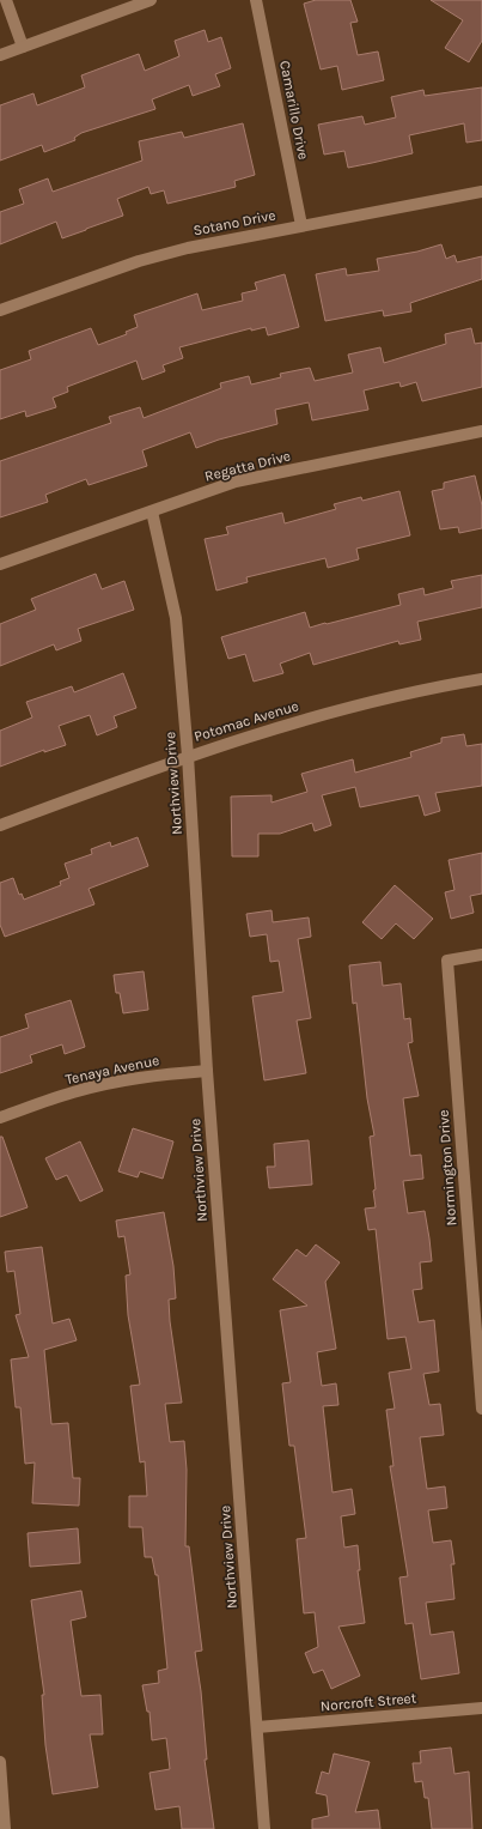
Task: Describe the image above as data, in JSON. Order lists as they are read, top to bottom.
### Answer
{
  "streets": {
    "street": [
      "Camarillo Drive",
      "Sotano Drive",
      "Regatta Drive",
      "Potomac Avenue",
      "Northview Drive",
      "Tenaya Avenue",
      "Normington Drive",
      "Norcroft Street"
    ]
  },
  "crossings": [
    ["Camarillo Drive", "Sotano Drive"],
    ["Regatta Drive", "Northview Drive"],
    ["Potomac Avenue", "Northview Drive"],
    ["Northview Drive", "Tenaya Avenue"],
    ["Northview Drive", "Norcroft Street"]
  ]
}
